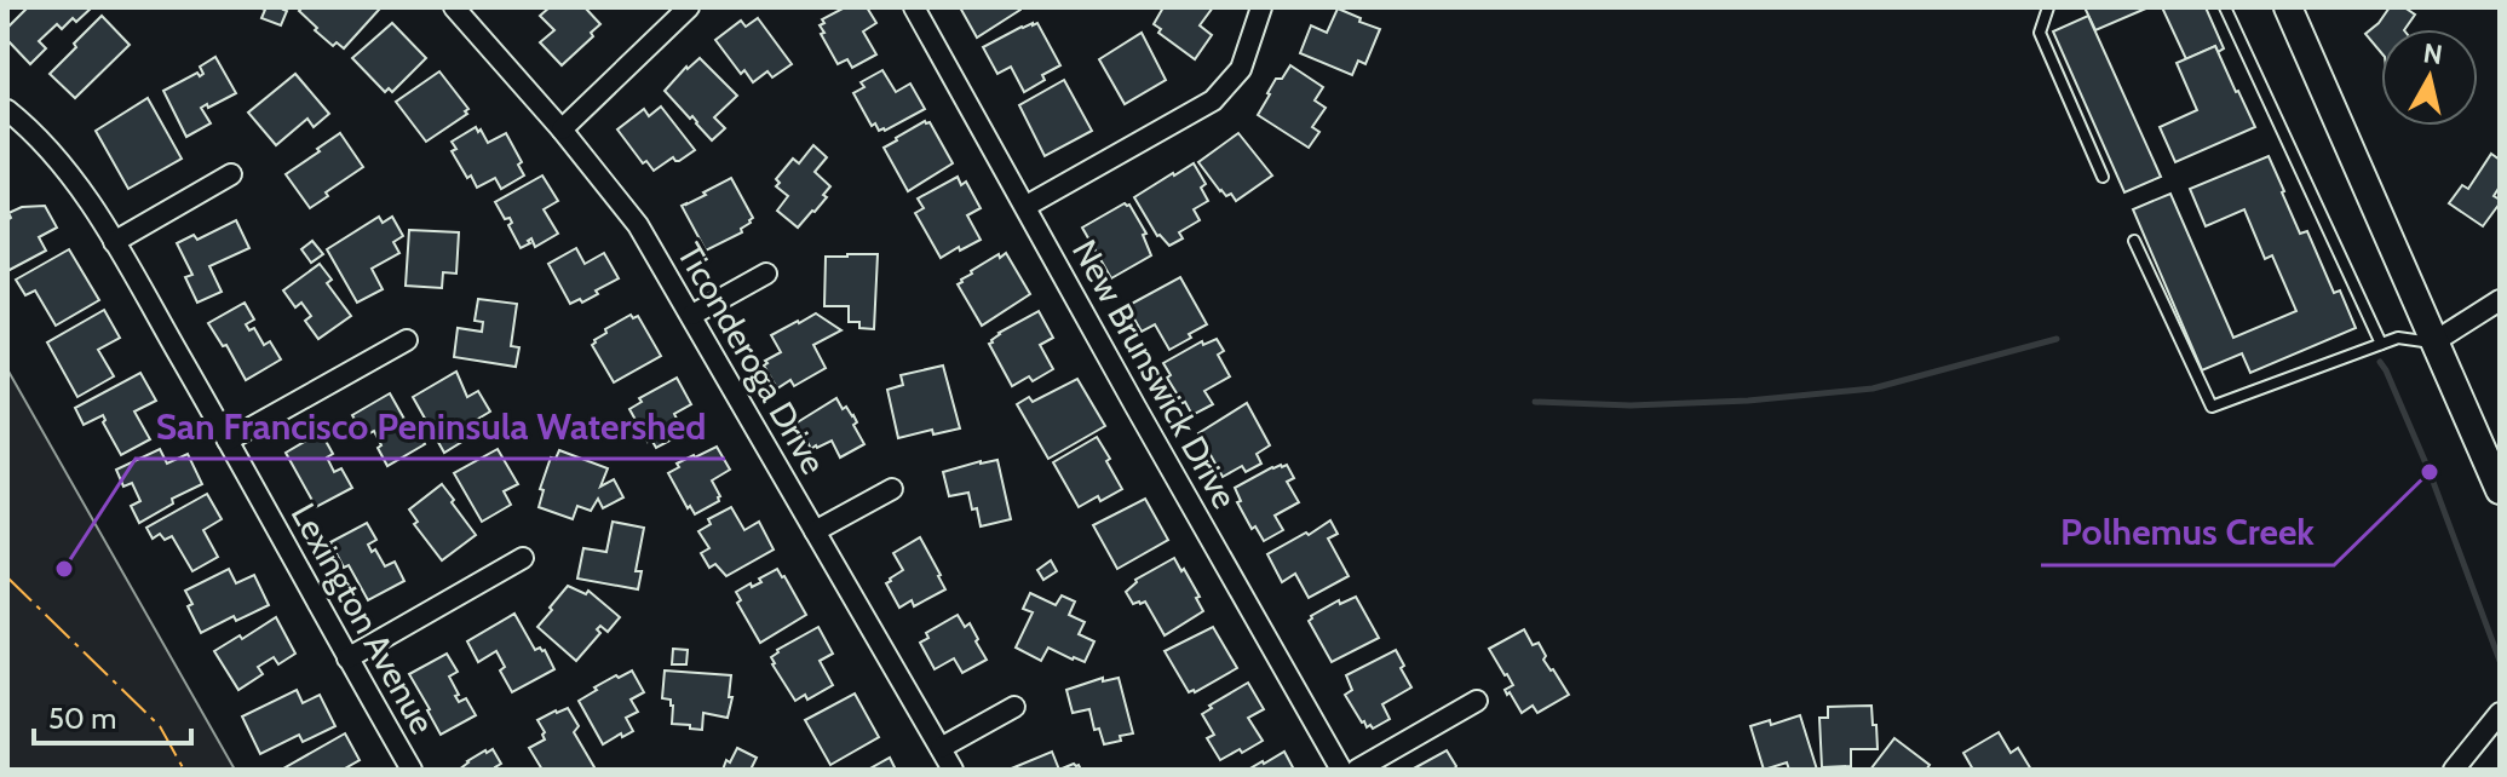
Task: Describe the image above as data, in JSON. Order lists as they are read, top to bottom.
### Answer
{
  "streets": {
    "street": ["Ticonderoga Drive", "New Brunswick Drive", "Lexington Avenue"]
  },
  "places": ["Polhemus Creek", "San Francisco Peninsula Watershed"],
  "scale_bar": "50 m",
  "north": "top"
}
